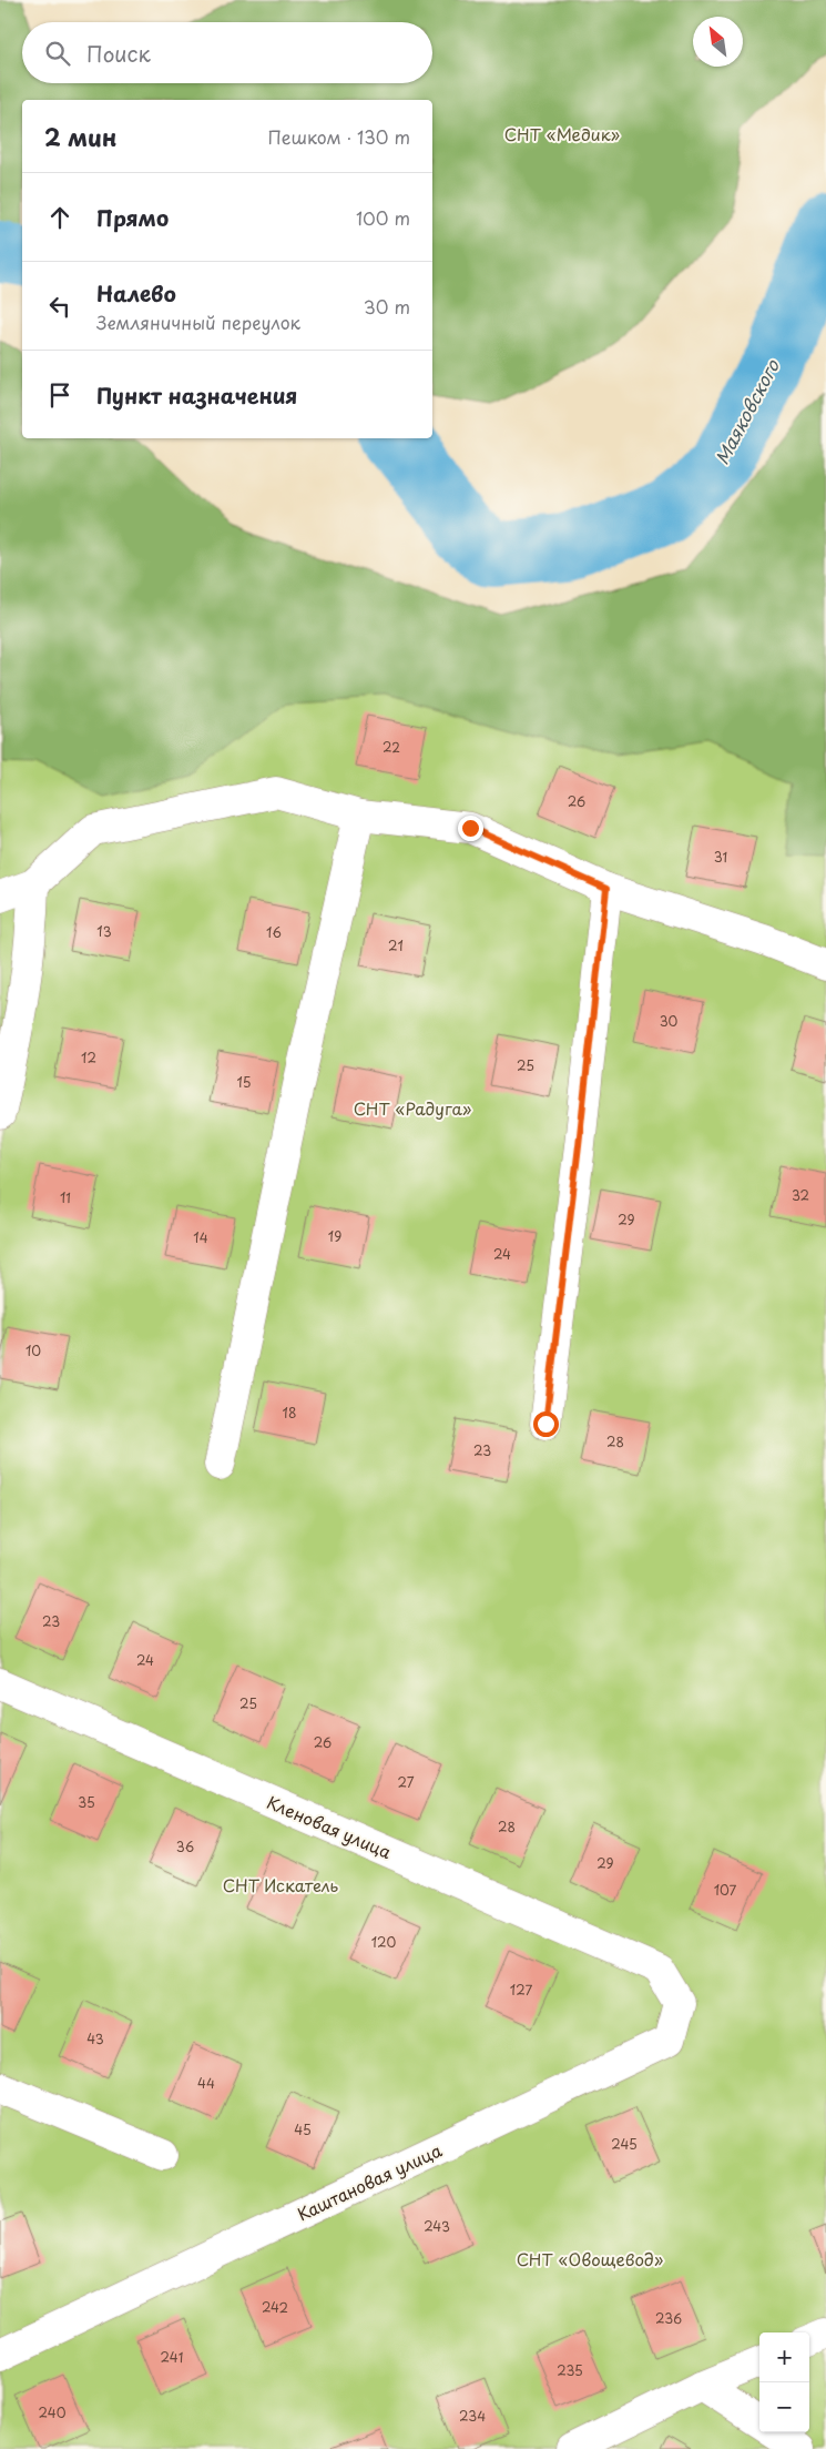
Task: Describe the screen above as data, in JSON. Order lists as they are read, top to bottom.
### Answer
{
  "streets": {
    "street": ["Кленовая улица", "Каштановая улица"]
  },
  "crossings": [
    ["Кленовая улица", "Каштановая улица"]
  ],
  "water": ["Маяковского"],
  "parks": [
    "СНТ «Медик»",
    "СНТ «Радуга»",
    "СНТ Искатель",
    "СНТ «Овощевод»"
  ],
  "house_numbers": [
    "22",
    "26",
    "31",
    "13",
    "16",
    "21",
    "30",
    "12",
    "25",
    "15",
    "32",
    "11",
    "29",
    "19",
    "14",
    "24",
    "10",
    "18",
    "28",
    "23",
    "23",
    "24",
    "25",
    "26",
    "27",
    "35",
    "28",
    "36",
    "29",
    "107",
    "120",
    "127",
    "43",
    "44",
    "45",
    "245",
    "243",
    "242",
    "236",
    "241",
    "235",
    "240",
    "234"
  ],
  "north": "top left",
  "page": {
    "search": "Поиск",
    "heading": ["2 мин", "Пешком · 130 m"],
    "list": [
      ["Прямо", "100 m"],
      ["Налево", "Земляничный переулок", "30 m"],
      "Пункт назначения"
    ],
    "map_buttons": ["+", "−"]
  }
}
